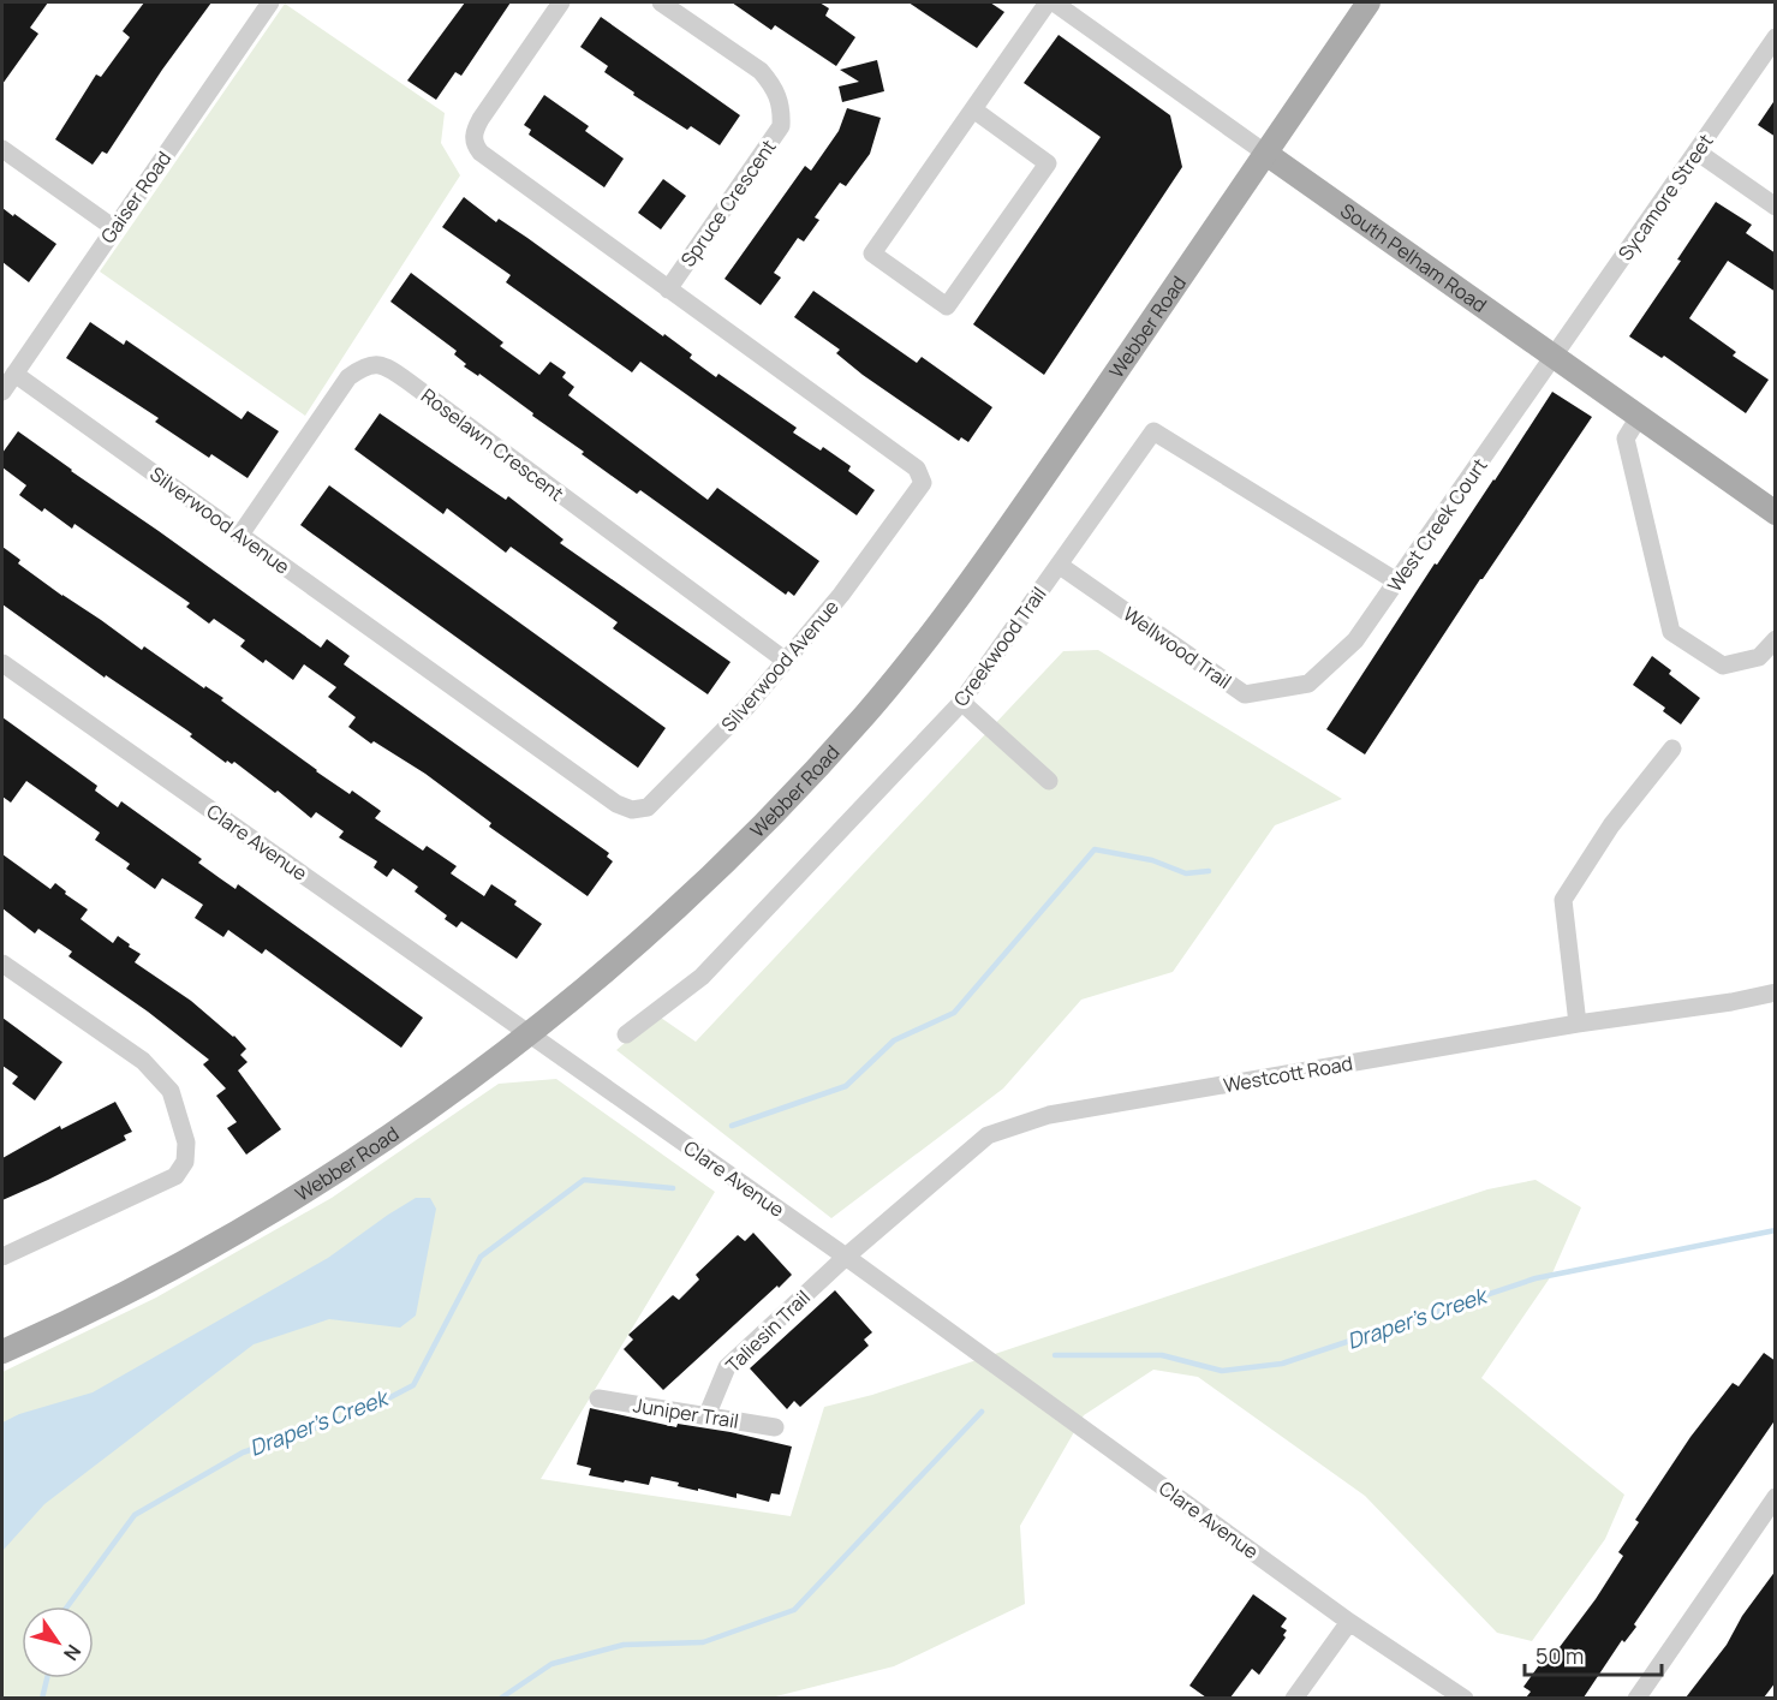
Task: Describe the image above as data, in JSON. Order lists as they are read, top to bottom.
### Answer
{
  "streets": {
    "main road": ["South Pelham Road", "Webber Road"],
    "street": [
      "Gaiser Road",
      "Sycamore Street",
      "Spruce Crescent",
      "Roselawn Crescent",
      "Silverwood Avenue",
      "West Creek Court",
      "Creekwood Trail",
      "Wellwood Trail",
      "Clare Avenue",
      "Westcott Road",
      "Taliesin Trail",
      "Juniper Trail"
    ]
  },
  "crossings": [
    ["Gaiser Road", "Silverwood Avenue"],
    ["Sycamore Street", "South Pelham Road"],
    ["Sycamore Street", "West Creek Court"],
    ["Spruce Crescent", "Silverwood Avenue"],
    ["South Pelham Road", "Webber Road"],
    ["South Pelham Road", "West Creek Court"],
    ["Webber Road", "Clare Avenue"],
    ["Roselawn Crescent", "Silverwood Avenue"],
    ["West Creek Court", "Wellwood Trail"],
    ["Creekwood Trail", "Wellwood Trail"],
    ["Clare Avenue", "Westcott Road"],
    ["Clare Avenue", "Taliesin Trail"],
    ["Westcott Road", "Taliesin Trail"],
    ["Taliesin Trail", "Juniper Trail"]
  ],
  "water": ["Draper's Creek"],
  "scale_bar": "50 m",
  "north": "bottom right"
}
